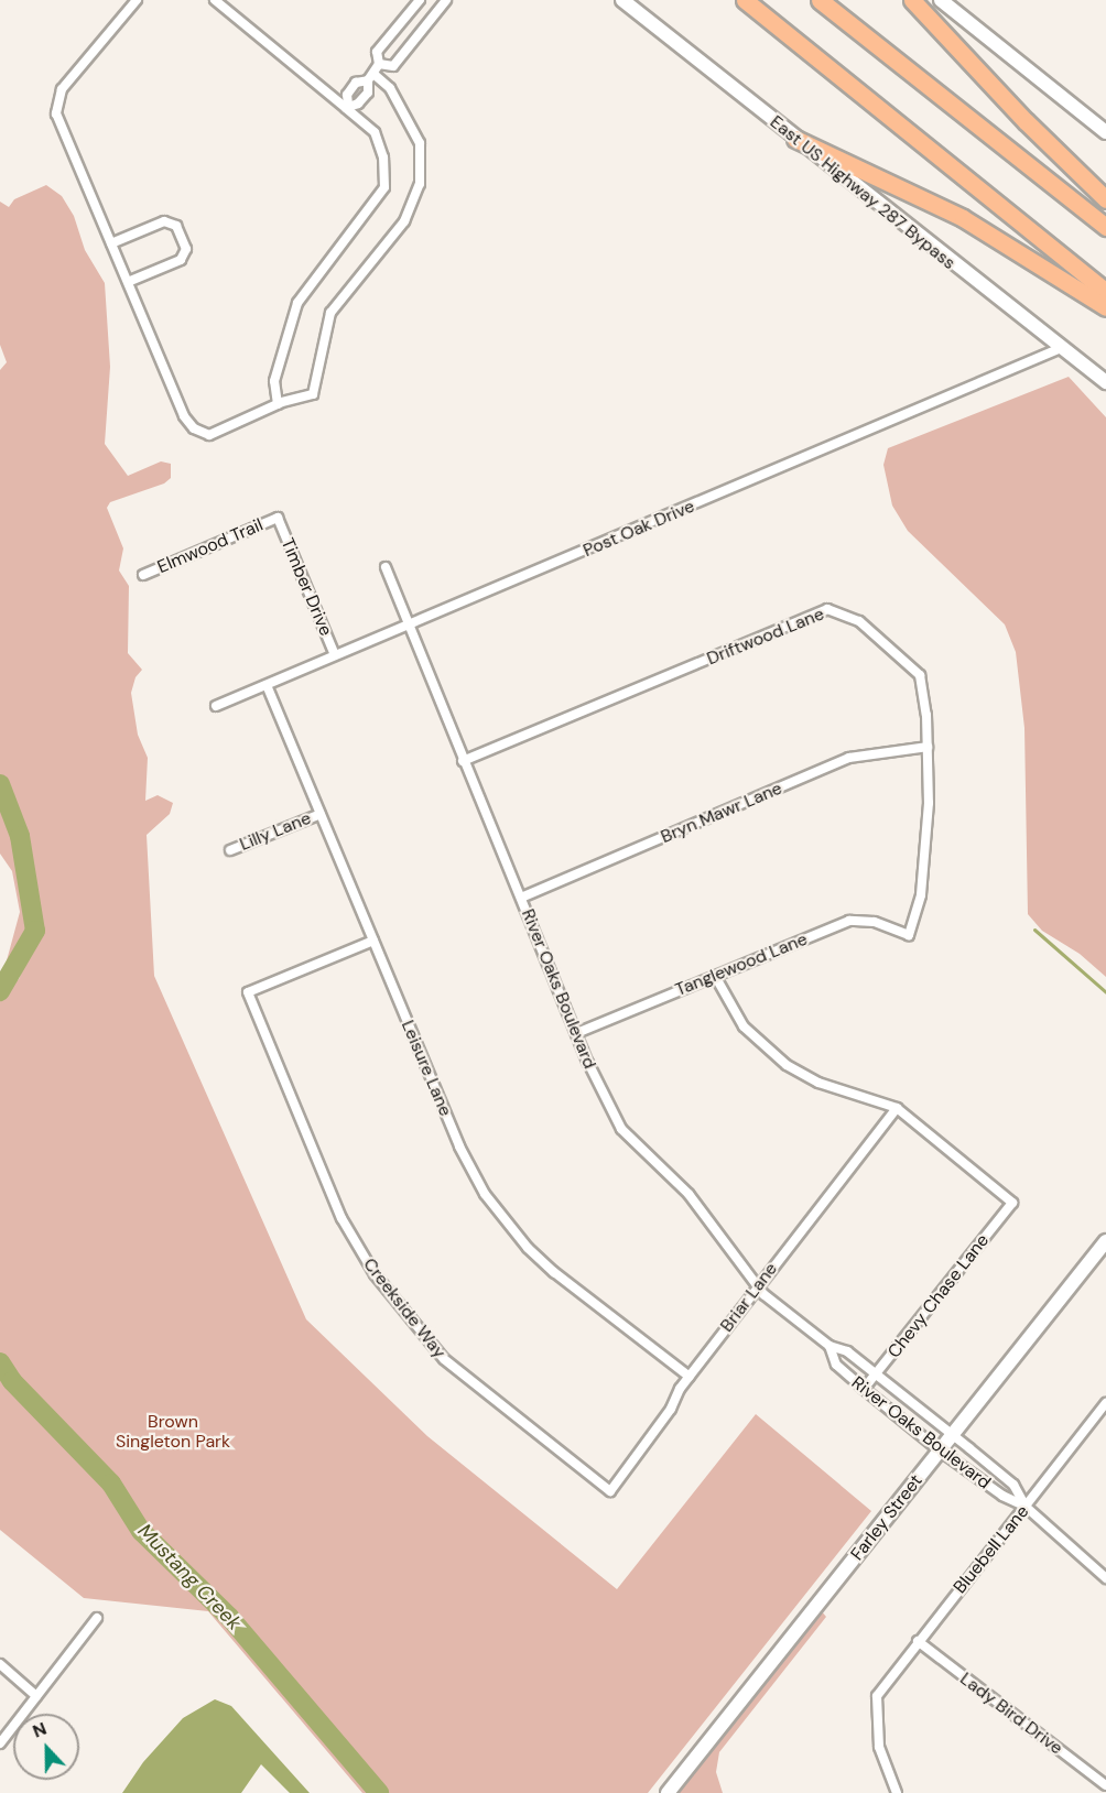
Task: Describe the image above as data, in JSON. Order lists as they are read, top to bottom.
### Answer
{
  "streets": {
    "main road": ["East US Highway 287 Bypass", "Farley Street"],
    "street": [
      "Post Oak Drive",
      "Elmwood Trail",
      "Timber Drive",
      "Driftwood Lane",
      "Bryn Mawr Lane",
      "Lilly Lane",
      "Tanglewood Lane",
      "River Oaks Boulevard",
      "Leisure Lane",
      "Chevy Chase Lane",
      "Briar Lane",
      "Creekside Way",
      "Bluebell Lane",
      "Lady Bird Drive"
    ]
  },
  "crossings": [
    ["East US Highway 287 Bypass", "Post Oak Drive"],
    ["Post Oak Drive", "Timber Drive"],
    ["Post Oak Drive", "River Oaks Boulevard"],
    ["Post Oak Drive", "Leisure Lane"],
    ["Elmwood Trail", "Timber Drive"],
    ["Driftwood Lane", "Bryn Mawr Lane"],
    ["Driftwood Lane", "Tanglewood Lane"],
    ["Driftwood Lane", "River Oaks Boulevard"],
    ["Bryn Mawr Lane", "River Oaks Boulevard"],
    ["Lilly Lane", "Leisure Lane"],
    ["Tanglewood Lane", "River Oaks Boulevard"],
    ["River Oaks Boulevard", "Chevy Chase Lane"],
    ["River Oaks Boulevard", "Briar Lane"],
    ["River Oaks Boulevard", "Farley Street"],
    ["River Oaks Boulevard", "Bluebell Lane"],
    ["Leisure Lane", "Briar Lane"],
    ["Leisure Lane", "Creekside Way"],
    ["Chevy Chase Lane", "Briar Lane"],
    ["Briar Lane", "Creekside Way"],
    ["Bluebell Lane", "Lady Bird Drive"]
  ],
  "water": ["Mustang Creek"],
  "parks": ["Brown Singleton Park"],
  "north": "top"
}
